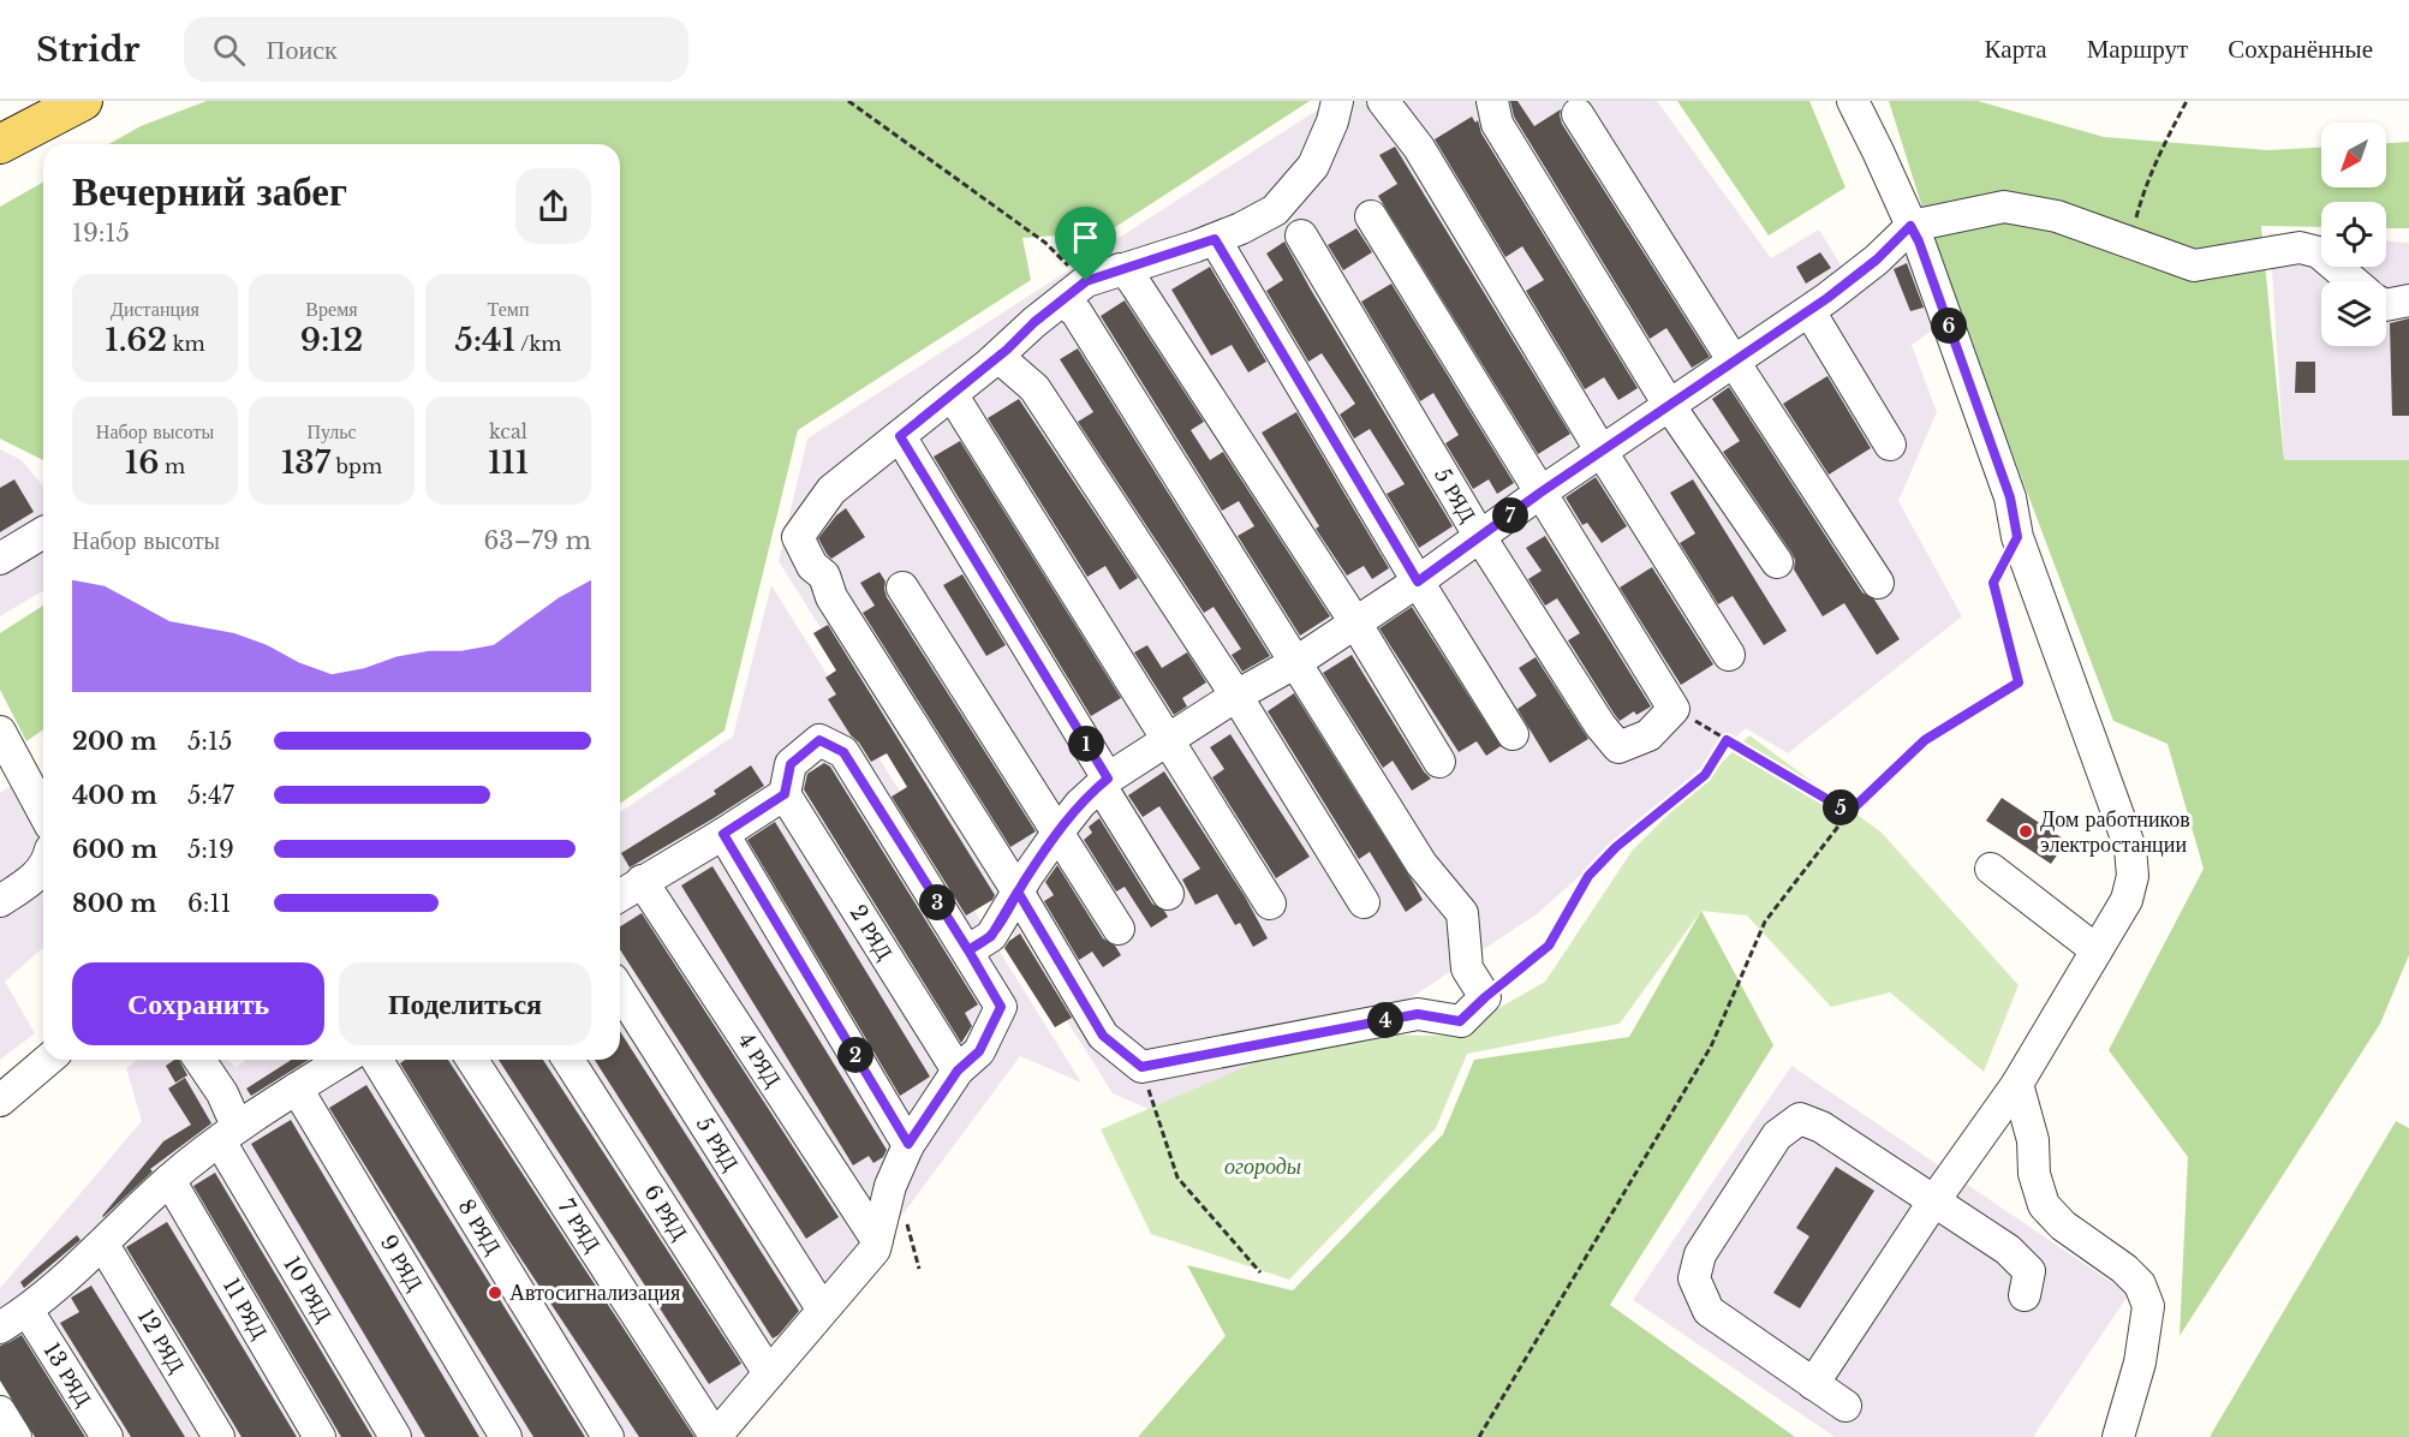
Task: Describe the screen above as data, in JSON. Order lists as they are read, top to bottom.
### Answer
{
  "streets": {
    "street": [
      "5 РЯД",
      "2 РЯД",
      "4 РЯД",
      "6 РЯД",
      "7 РЯД",
      "8 РЯД",
      "9 РЯД",
      "10 РЯД",
      "11 РЯД",
      "12 РЯД",
      "13 РЯД"
    ]
  },
  "parks": ["огороды"],
  "places": ["Дом работников электростанции", "Автосигнализация"],
  "north": "bottom left",
  "page": {
    "header": "Stridr",
    "search": "Поиск",
    "nav": ["Карта", "Маршрут", "Сохранённые"],
    "heading": ["Вечерний забег", "19:15"],
    "stats": [
      ["Дистанция", "1.62 km"],
      ["Время", "9:12"],
      ["Темп", "5:41 /km"],
      ["Набор высоты", "16 m"],
      ["Пульс", "137 bpm"],
      ["kcal", "111"]
    ],
    "pins": [
      "6",
      "7",
      "1",
      "5",
      "3",
      "4",
      "2"
    ],
    "chart": ["Набор высоты", "63–79 m"],
    "list": [
      {
        "name": "200 m",
        "note": "5:15"
      },
      {
        "name": "400 m",
        "note": "5:47"
      },
      {
        "name": "600 m",
        "note": "5:19"
      },
      {
        "name": "800 m",
        "note": "6:11"
      }
    ],
    "buttons": ["Сохранить", "Поделиться"]
  }
}
